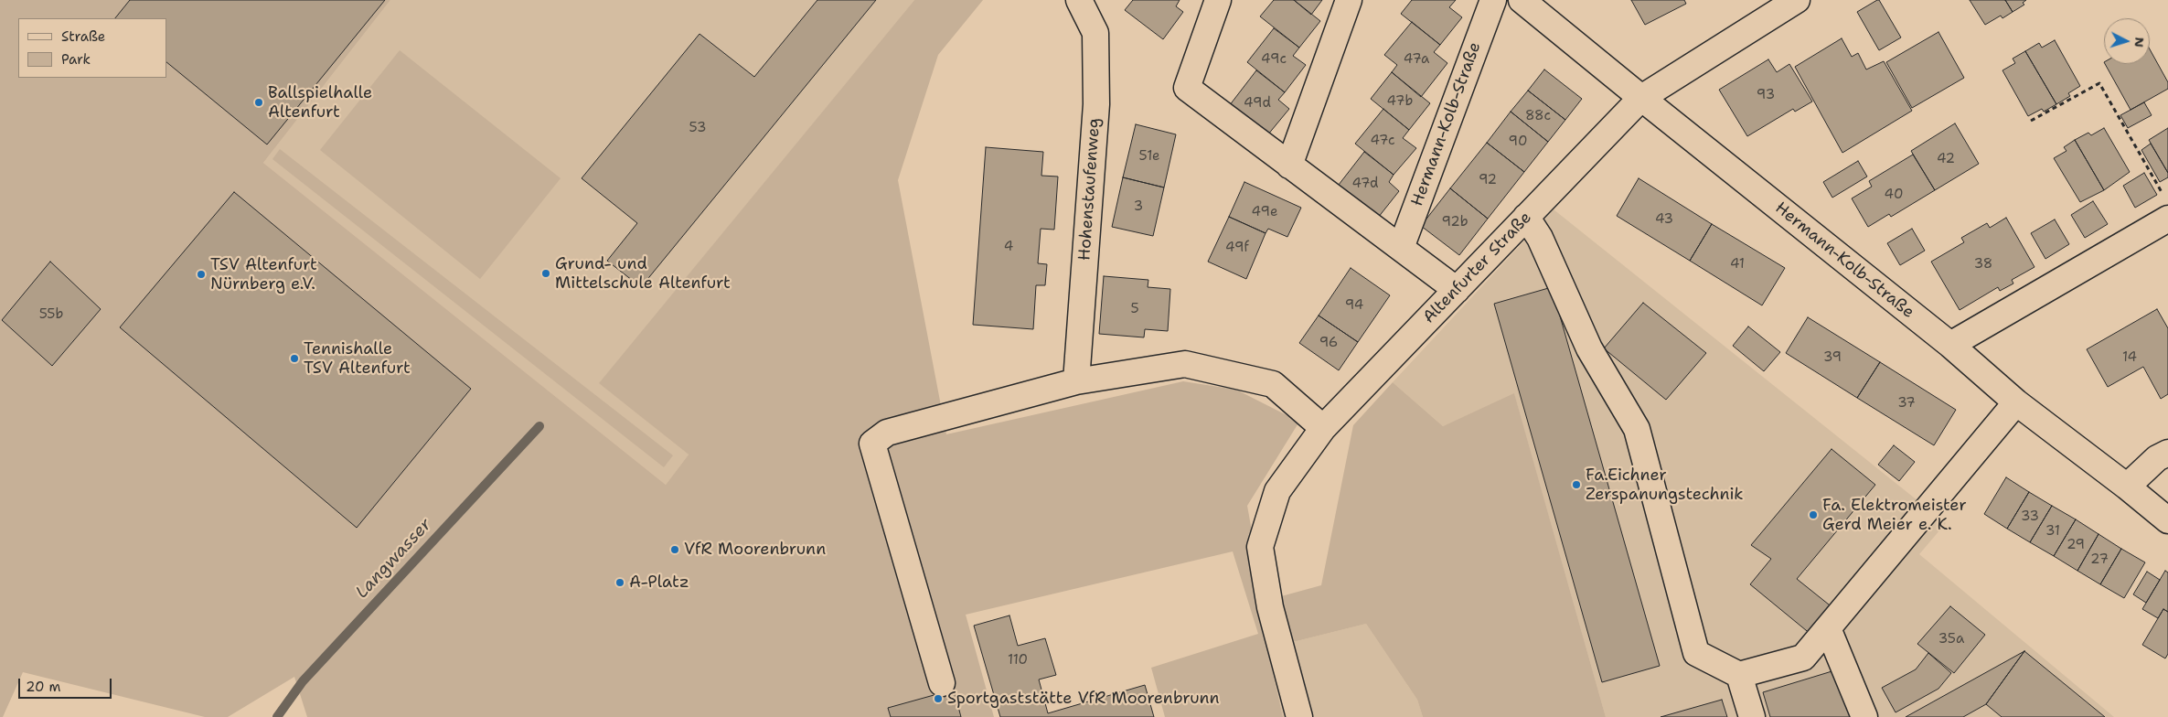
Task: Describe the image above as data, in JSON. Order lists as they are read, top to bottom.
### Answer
{
  "streets": {
    "street": ["Hermann-Kolb-Straße", "Hohenstaufenweg", "Altenfurter Straße"]
  },
  "crossings": [
    ["Hermann-Kolb-Straße", "Altenfurter Straße"]
  ],
  "water": ["Langwasser"],
  "places": [
    "Ballspielhalle Altenfurt",
    "Grund- und Mittelschule Altenfurt",
    "TSV Altenfurt Nürnberg e.V.",
    "Tennishalle TSV Altenfurt",
    "Fa.Eichner Zerspanungstechnik",
    "Fa. Elektromeister Gerd Meier e. K.",
    "VfR Moorenbrunn",
    "A-Platz",
    "Sportgaststätte VfR Moorenbrunn"
  ],
  "house_numbers": [
    "49c",
    "47a",
    "93",
    "47b",
    "49d",
    "88c",
    "53",
    "47c",
    "90",
    "51e",
    "42",
    "92",
    "47d",
    "40",
    "3",
    "49e",
    "43",
    "92b",
    "4",
    "49f",
    "41",
    "38",
    "94",
    "5",
    "55b",
    "96",
    "39",
    "14",
    "37",
    "33",
    "31",
    "29",
    "27",
    "35a",
    "110"
  ],
  "legend": ["Straße", "Park"],
  "scale_bar": "20 m",
  "north": "right"
}
